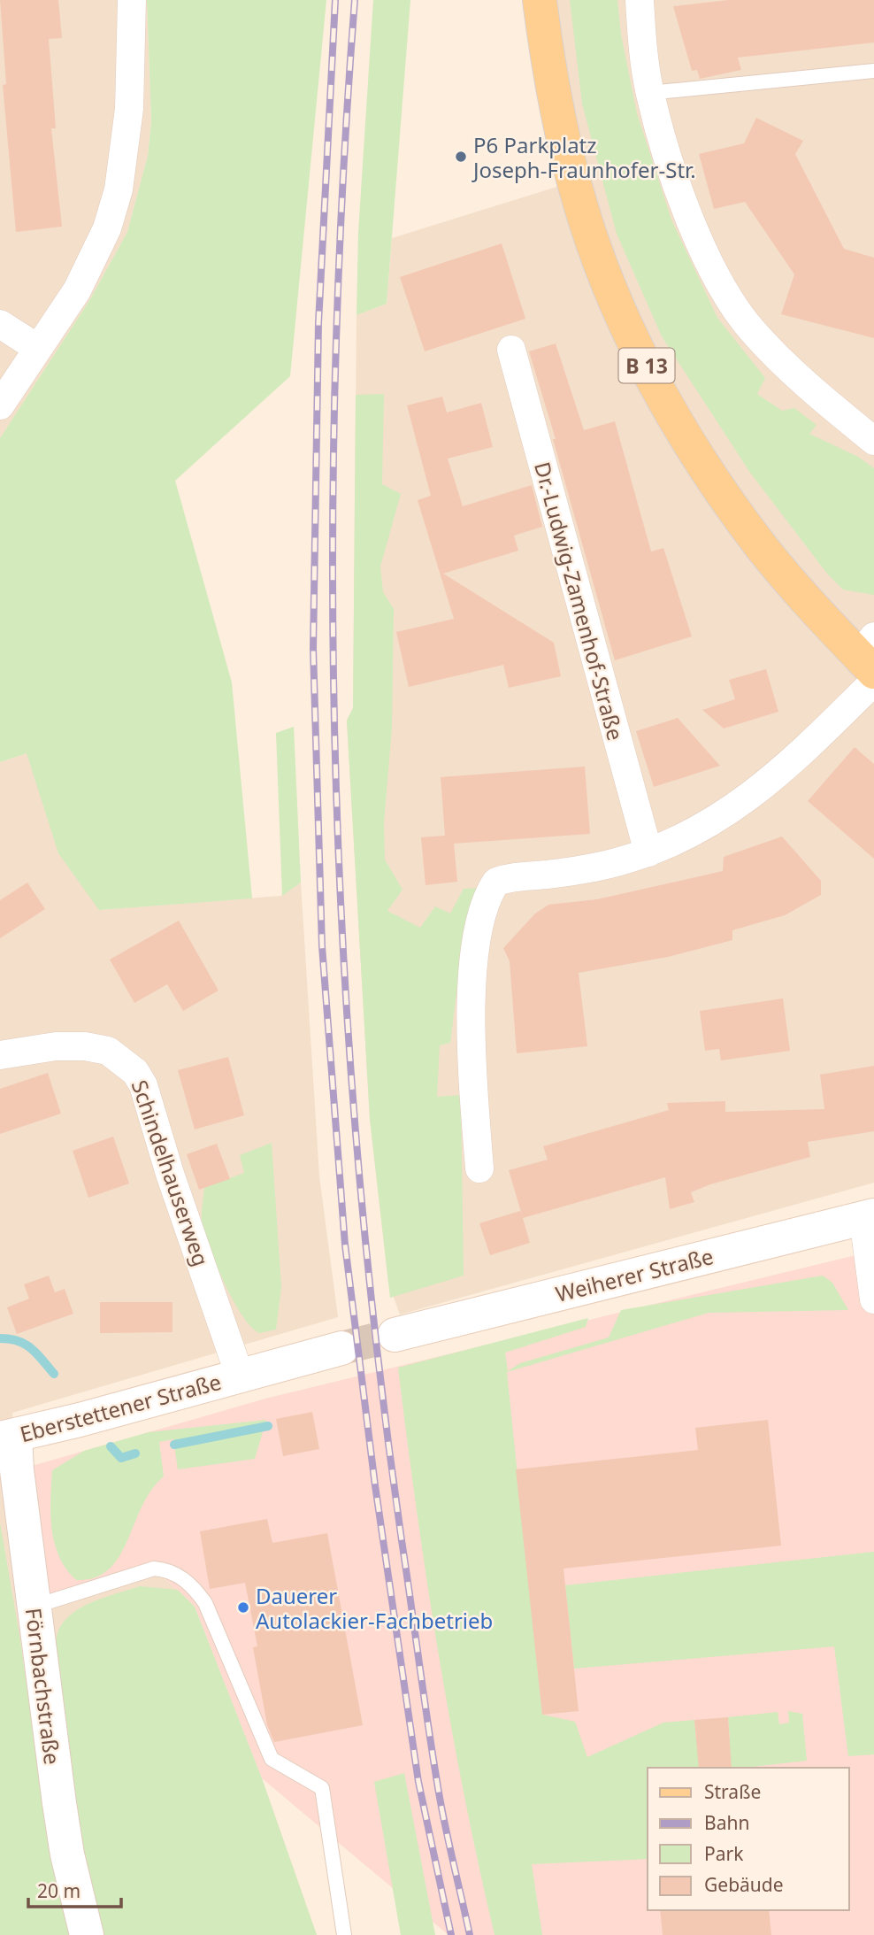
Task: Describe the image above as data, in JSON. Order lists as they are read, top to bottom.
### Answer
{
  "streets": {
    "main road": [
      "B 13",
      "Weiherer Straße",
      "Eberstettener Straße",
      "Förnbachstraße"
    ],
    "street": ["Dr.-Ludwig-Zamenhof-Straße", "Schindelhauserweg"]
  },
  "crossings": [
    ["Schindelhauserweg", "Eberstettener Straße"],
    ["Eberstettener Straße", "Förnbachstraße"]
  ],
  "places": ["P6 Parkplatz Joseph-Fraunhofer-Str.", "Dauerer Autolackier-Fachbetrieb"],
  "legend": [
    "Straße",
    "Bahn",
    "Park",
    "Gebäude"
  ],
  "scale_bar": "20 m"
}
